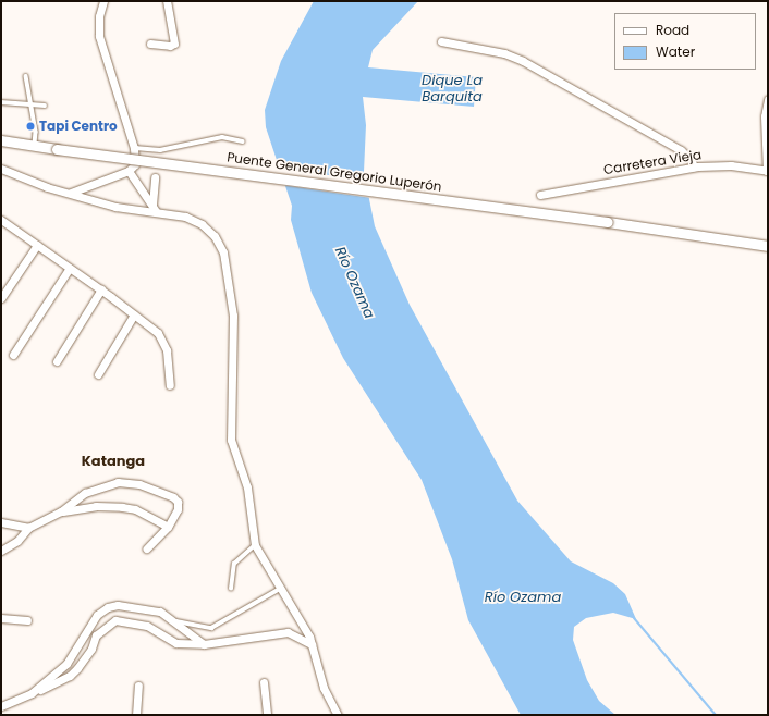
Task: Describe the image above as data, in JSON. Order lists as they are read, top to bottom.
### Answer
{
  "streets": {
    "street": ["Carretera Vieja", "Puente General Gregorio Luperón"]
  },
  "districts": ["Katanga"],
  "water": ["Dique La Barquita", "Río Ozama"],
  "places": ["Tapi Centro"],
  "legend": ["Road", "Water"]
}
